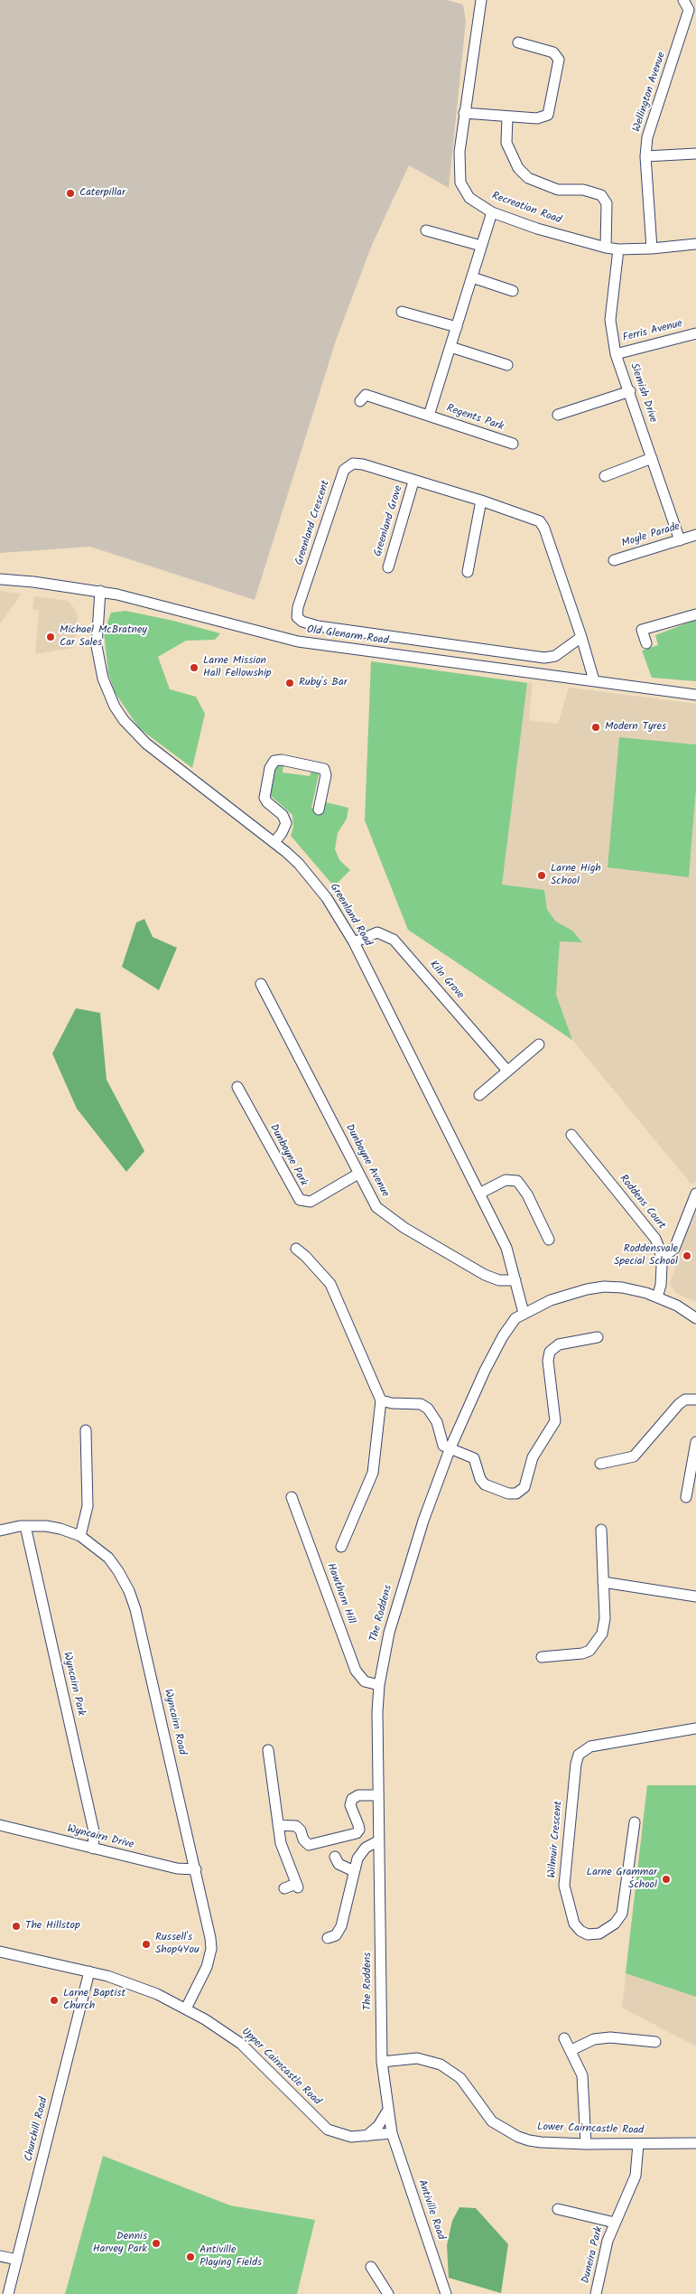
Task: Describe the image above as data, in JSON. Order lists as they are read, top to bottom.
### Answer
{
  "streets": {
    "street": [
      "Wellington Avenue",
      "Recreation Road",
      "Ferris Avenue",
      "Slemish Drive",
      "Regents Park",
      "Greenland Grove",
      "Greenland Crescent",
      "Moyle Parade",
      "Old Glenarm Road",
      "Greenland Road",
      "Kiln Grove",
      "Dunboyne Park",
      "Dunboyne Avenue",
      "Roddens Court",
      "Hawthorn Hill",
      "The Roddens",
      "Wyncairn Park",
      "Wyncairn Road",
      "Wyncairn Drive",
      "Wilmuir Crescent",
      "Upper Cairncastle Road",
      "Churchill Road",
      "Lower Cairncastle Road",
      "Antiville Road",
      "Duneira Park"
    ]
  },
  "crossings": [
    ["Wellington Avenue", "Recreation Road"],
    ["Recreation Road", "Slemish Drive"],
    ["Recreation Road", "Regents Park"],
    ["Ferris Avenue", "Slemish Drive"],
    ["Slemish Drive", "Moyle Parade"],
    ["Greenland Grove", "Greenland Crescent"],
    ["Greenland Crescent", "Old Glenarm Road"],
    ["Old Glenarm Road", "Greenland Road"],
    ["Greenland Road", "Kiln Grove"],
    ["Greenland Road", "Dunboyne Avenue"],
    ["Greenland Road", "The Roddens"],
    ["Dunboyne Park", "Dunboyne Avenue"],
    ["Roddens Court", "The Roddens"],
    ["Hawthorn Hill", "The Roddens"],
    ["The Roddens", "Upper Cairncastle Road"],
    ["The Roddens", "Lower Cairncastle Road"],
    ["The Roddens", "Antiville Road"],
    ["Wyncairn Park", "Wyncairn Road"],
    ["Wyncairn Park", "Wyncairn Drive"],
    ["Wyncairn Road", "Wyncairn Drive"],
    ["Wyncairn Road", "Upper Cairncastle Road"],
    ["Upper Cairncastle Road", "Churchill Road"],
    ["Upper Cairncastle Road", "Antiville Road"],
    ["Lower Cairncastle Road", "Duneira Park"]
  ],
  "places": [
    "Caterpillar",
    "Michael McBratney Car Sales",
    "Larne Mission Hall Fellowship",
    "Ruby's Bar",
    "Modern Tyres",
    "Larne High School",
    "Roddensvale Special School",
    "Larne Grammar School",
    "The Hillstop",
    "Russell's Shop4You",
    "Larne Baptist Church",
    "Dennis Harvey Park",
    "Antiville Playing Fields"
  ]
}
